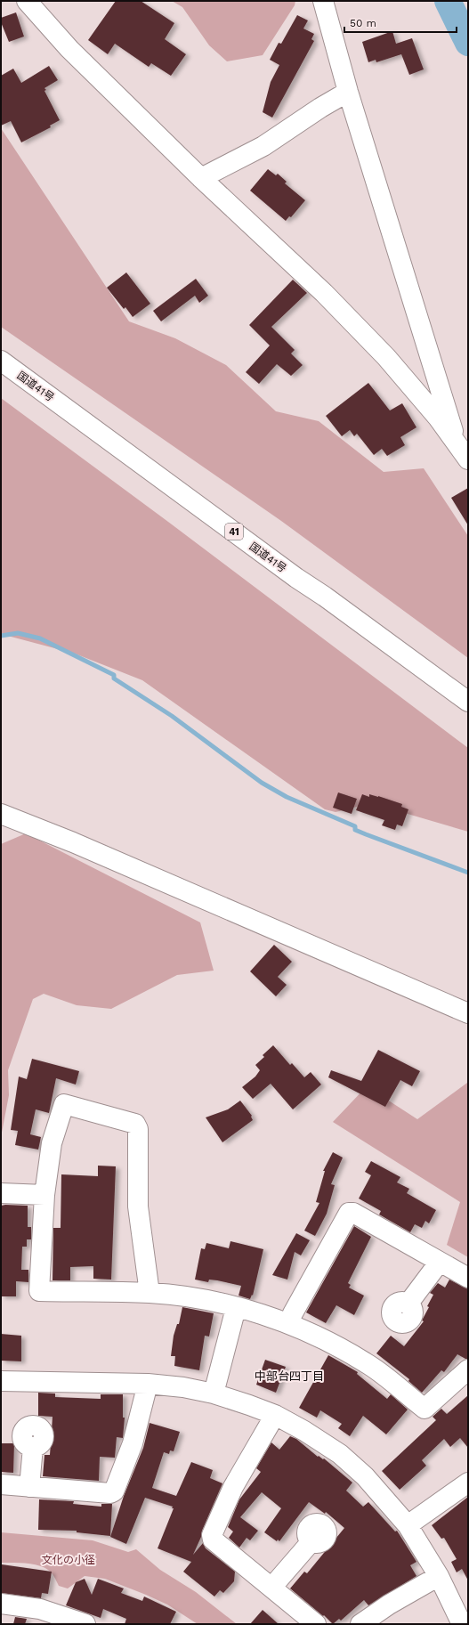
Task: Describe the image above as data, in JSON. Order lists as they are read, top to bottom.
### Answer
{
  "streets": {
    "main road": ["国道41号", "41"]
  },
  "crossings": [
    ["国道41号", "41"]
  ],
  "districts": ["中部台四丁目"],
  "parks": ["文化の小径"],
  "scale_bar": "50 m"
}
